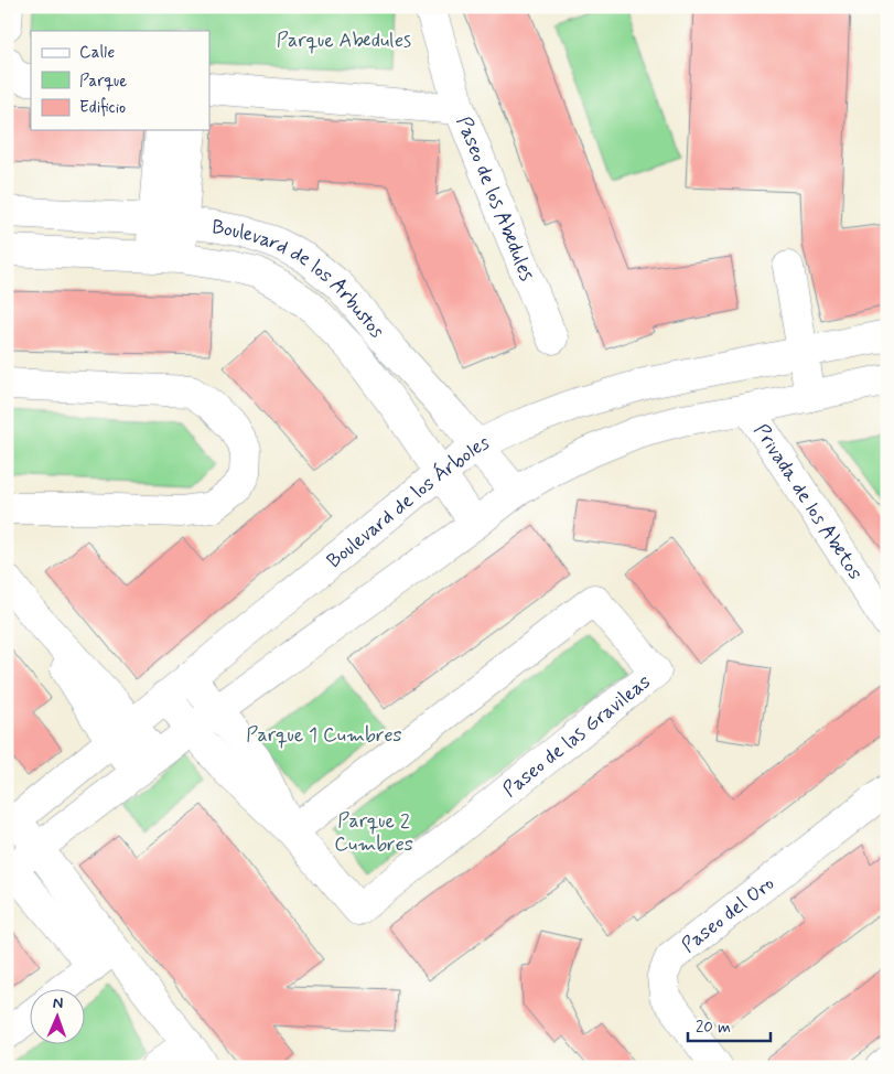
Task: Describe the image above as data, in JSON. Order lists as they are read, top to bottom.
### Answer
{
  "streets": {
    "street": [
      "Paseo de los Abedules",
      "Boulevard de los Arbustos",
      "Privada de los Abetos",
      "Boulevard de los Árboles",
      "Paseo de las Gravileas",
      "Paseo del Oro"
    ]
  },
  "crossings": [
    ["Boulevard de los Arbustos", "Boulevard de los Árboles"],
    ["Boulevard de los Árboles", "Paseo de las Gravileas"]
  ],
  "parks": ["Parque Abedules", "Parque 1 Cumbres", "Parque 2 Cumbres"],
  "legend": ["Calle", "Parque", "Edificio"],
  "scale_bar": "20 m",
  "north": "top"
}
